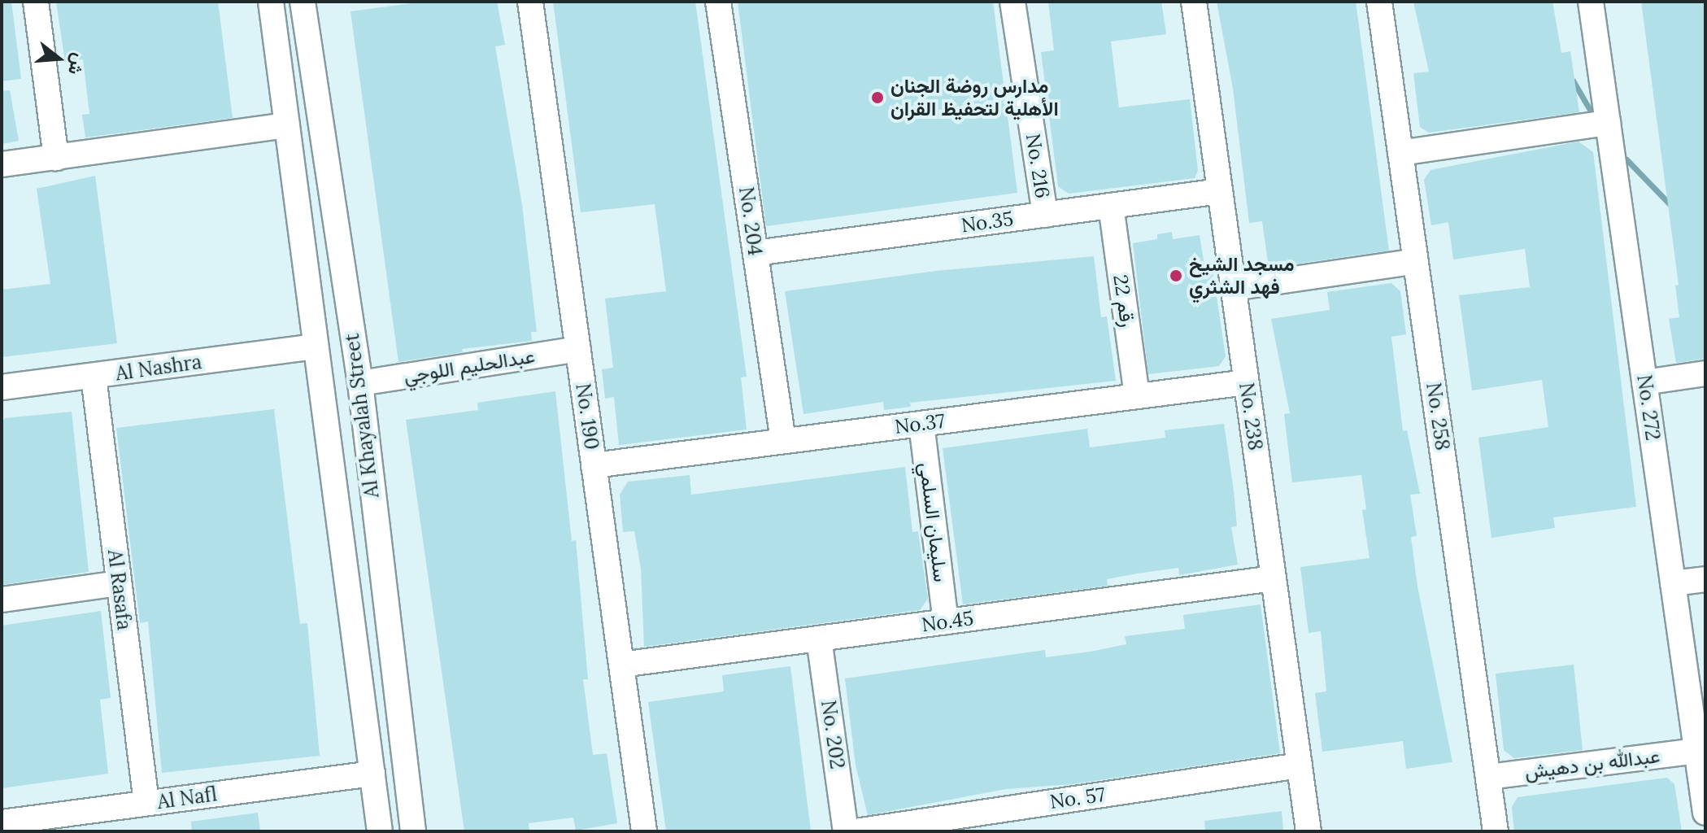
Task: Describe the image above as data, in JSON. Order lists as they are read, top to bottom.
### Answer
{
  "streets": {
    "street": [
      "No. 216",
      "No. 204",
      "No.35",
      "رقم 22",
      "عبدالحليم اللوجي",
      "Al Nashra",
      "No. 272",
      "Al Khayalah Street",
      "No. 190",
      "No. 238",
      "No. 258",
      "No.37",
      "سليمان السلمي",
      "Al Rasafa",
      "No.45",
      "No. 202",
      "عبدالله بن دهيش",
      "Al Nafl",
      "No. 57"
    ]
  },
  "crossings": [
    ["No. 216", "No.35"],
    ["No. 204", "No.35"],
    ["No. 204", "No.37"],
    ["No.35", "رقم 22"],
    ["No.35", "No. 238"],
    ["رقم 22", "No.37"],
    ["عبدالحليم اللوجي", "Al Khayalah Street"],
    ["عبدالحليم اللوجي", "No. 190"],
    ["Al Nashra", "Al Khayalah Street"],
    ["Al Nashra", "Al Rasafa"],
    ["No. 272", "عبدالله بن دهيش"],
    ["Al Khayalah Street", "Al Nafl"],
    ["No. 190", "No.37"],
    ["No. 190", "No.45"],
    ["No. 238", "No.37"],
    ["No. 238", "No.45"],
    ["No. 238", "No. 57"],
    ["No. 258", "عبدالله بن دهيش"],
    ["No.37", "سليمان السلمي"],
    ["سليمان السلمي", "No.45"],
    ["Al Rasafa", "Al Nafl"],
    ["No.45", "No. 202"]
  ],
  "places": ["مدارس روضة الجنان الأهلية لتحفيظ القران", "مسجد الشيخ فهد الشثري"],
  "north": "right"
}
